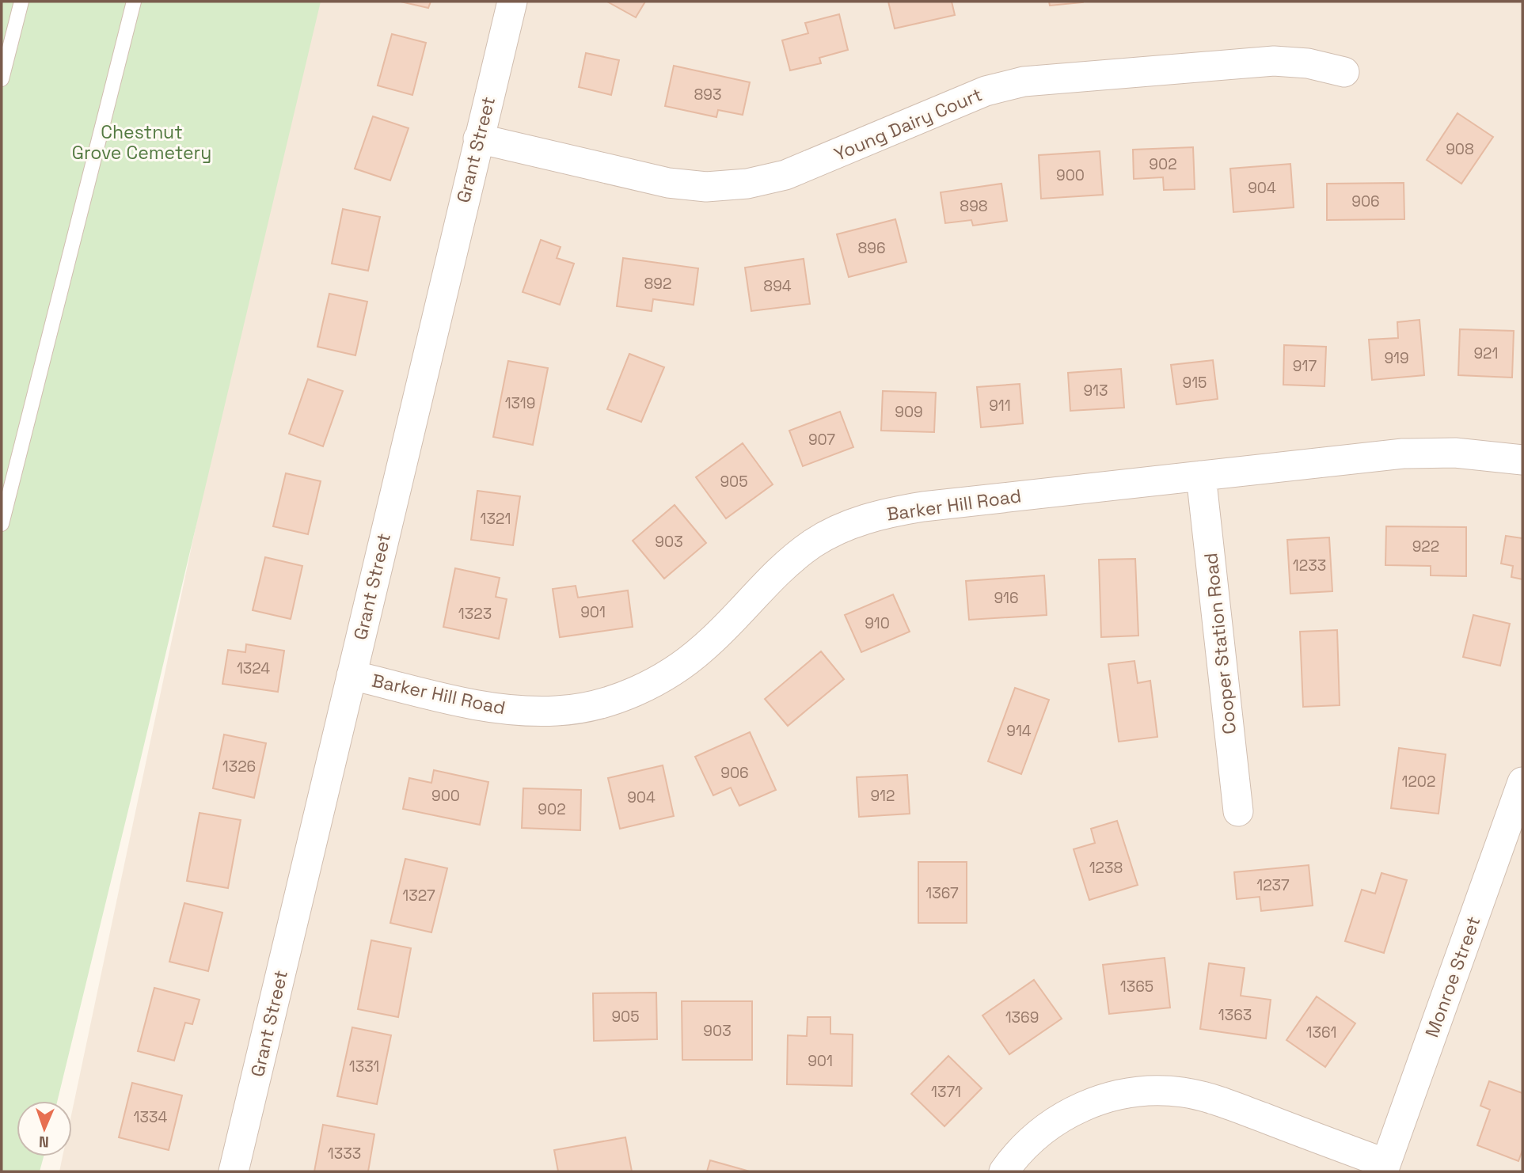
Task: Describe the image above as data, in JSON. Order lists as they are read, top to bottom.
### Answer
{
  "streets": {
    "street": [
      "Young Dairy Court",
      "Grant Street",
      "Barker Hill Road",
      "Cooper Station Road",
      "Monroe Street"
    ]
  },
  "crossings": [
    ["Young Dairy Court", "Grant Street"],
    ["Grant Street", "Barker Hill Road"],
    ["Barker Hill Road", "Cooper Station Road"]
  ],
  "parks": ["Chestnut Grove Cemetery"],
  "house_numbers": [
    "893",
    "908",
    "902",
    "900",
    "904",
    "906",
    "898",
    "896",
    "892",
    "894",
    "921",
    "919",
    "917",
    "915",
    "913",
    "1319",
    "911",
    "909",
    "907",
    "905",
    "1321",
    "903",
    "922",
    "1233",
    "916",
    "901",
    "1323",
    "910",
    "1324",
    "914",
    "1326",
    "906",
    "1202",
    "900",
    "912",
    "904",
    "902",
    "1238",
    "1237",
    "1367",
    "1327",
    "1365",
    "1363",
    "905",
    "1369",
    "903",
    "1361",
    "901",
    "1331",
    "1371",
    "1334",
    "1333"
  ],
  "north": "bottom"
}
